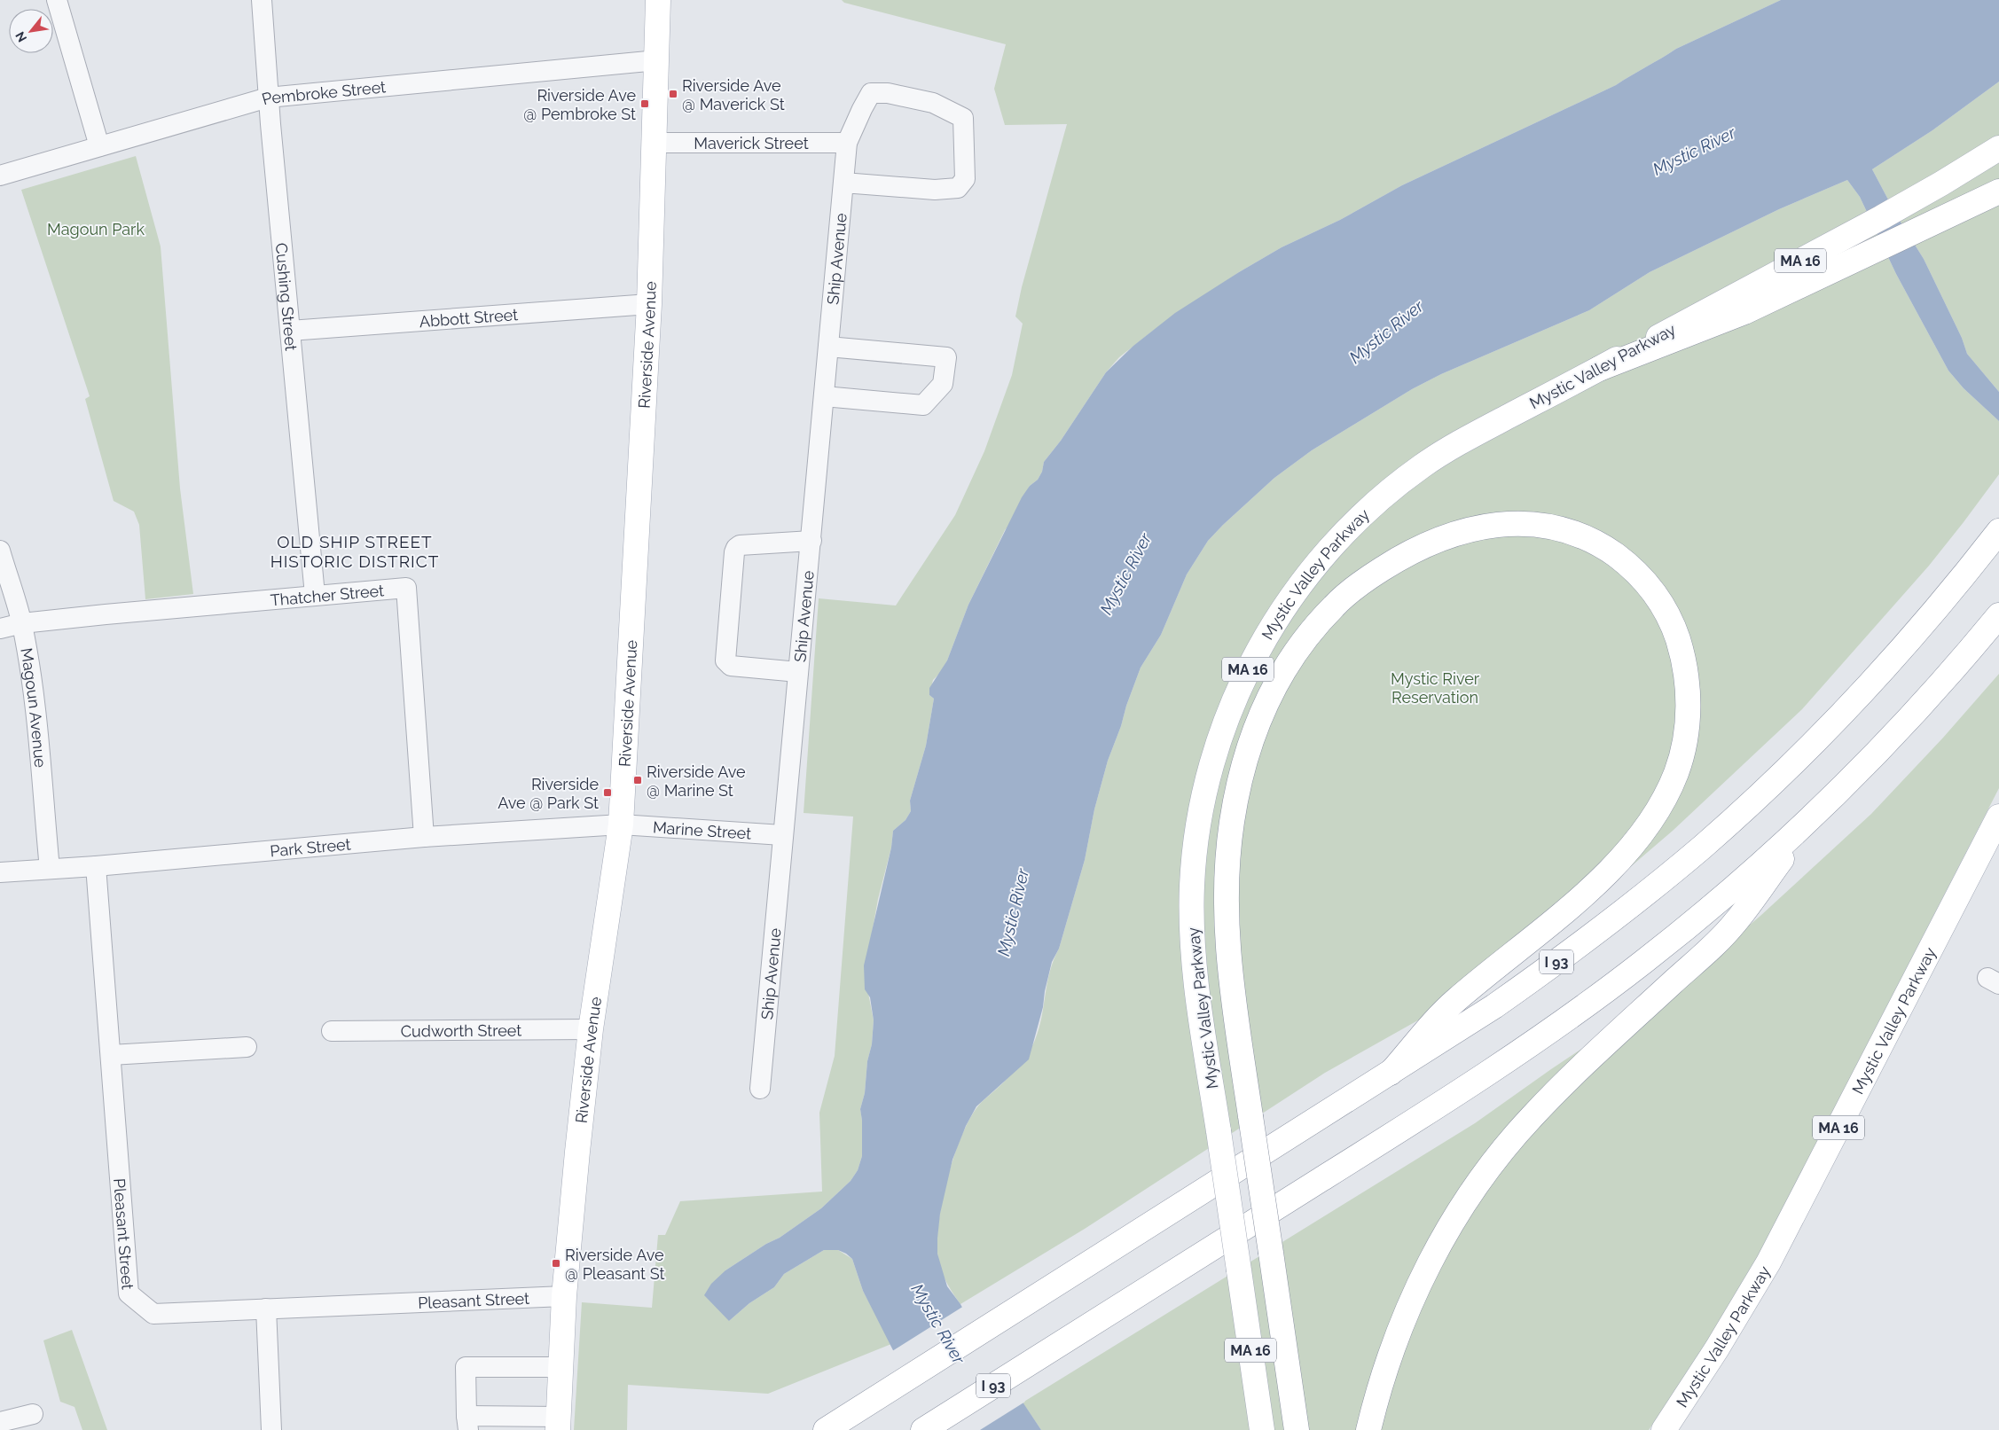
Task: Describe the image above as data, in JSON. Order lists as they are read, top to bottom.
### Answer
{
  "streets": {
    "main road": [
      "MA 16",
      "Riverside Avenue",
      "Mystic Valley Parkway",
      "I 93"
    ],
    "street": [
      "Pembroke Street",
      "Maverick Street",
      "Ship Avenue",
      "Cushing Street",
      "Abbott Street",
      "Thatcher Street",
      "Magoun Avenue",
      "Marine Street",
      "Park Street",
      "Cudworth Street",
      "Pleasant Street"
    ]
  },
  "crossings": [
    ["Pembroke Street", "Cushing Street"],
    ["Pembroke Street", "Riverside Avenue"],
    ["Maverick Street", "Ship Avenue"],
    ["Maverick Street", "Riverside Avenue"],
    ["Ship Avenue", "Marine Street"],
    ["Cushing Street", "Abbott Street"],
    ["Cushing Street", "Thatcher Street"],
    ["Abbott Street", "Riverside Avenue"],
    ["Riverside Avenue", "Marine Street"],
    ["Riverside Avenue", "Park Street"],
    ["Riverside Avenue", "Cudworth Street"],
    ["Riverside Avenue", "Pleasant Street"],
    ["Thatcher Street", "Magoun Avenue"],
    ["Thatcher Street", "Park Street"],
    ["Magoun Avenue", "Park Street"],
    ["Marine Street", "Park Street"],
    ["Park Street", "Pleasant Street"]
  ],
  "districts": ["OLD SHIP STREET HISTORIC DISTRICT"],
  "water": ["Mystic River"],
  "parks": ["Magoun Park", "Mystic River Reservation"],
  "places": {
    "transit": [
      "Riverside Ave @ Maverick St",
      "Riverside Ave @ Pembroke St",
      "Riverside Ave @ Marine St",
      "Riverside Ave @ Park St",
      "Riverside Ave @ Pleasant St"
    ]
  },
  "north": "bottom left"
}
